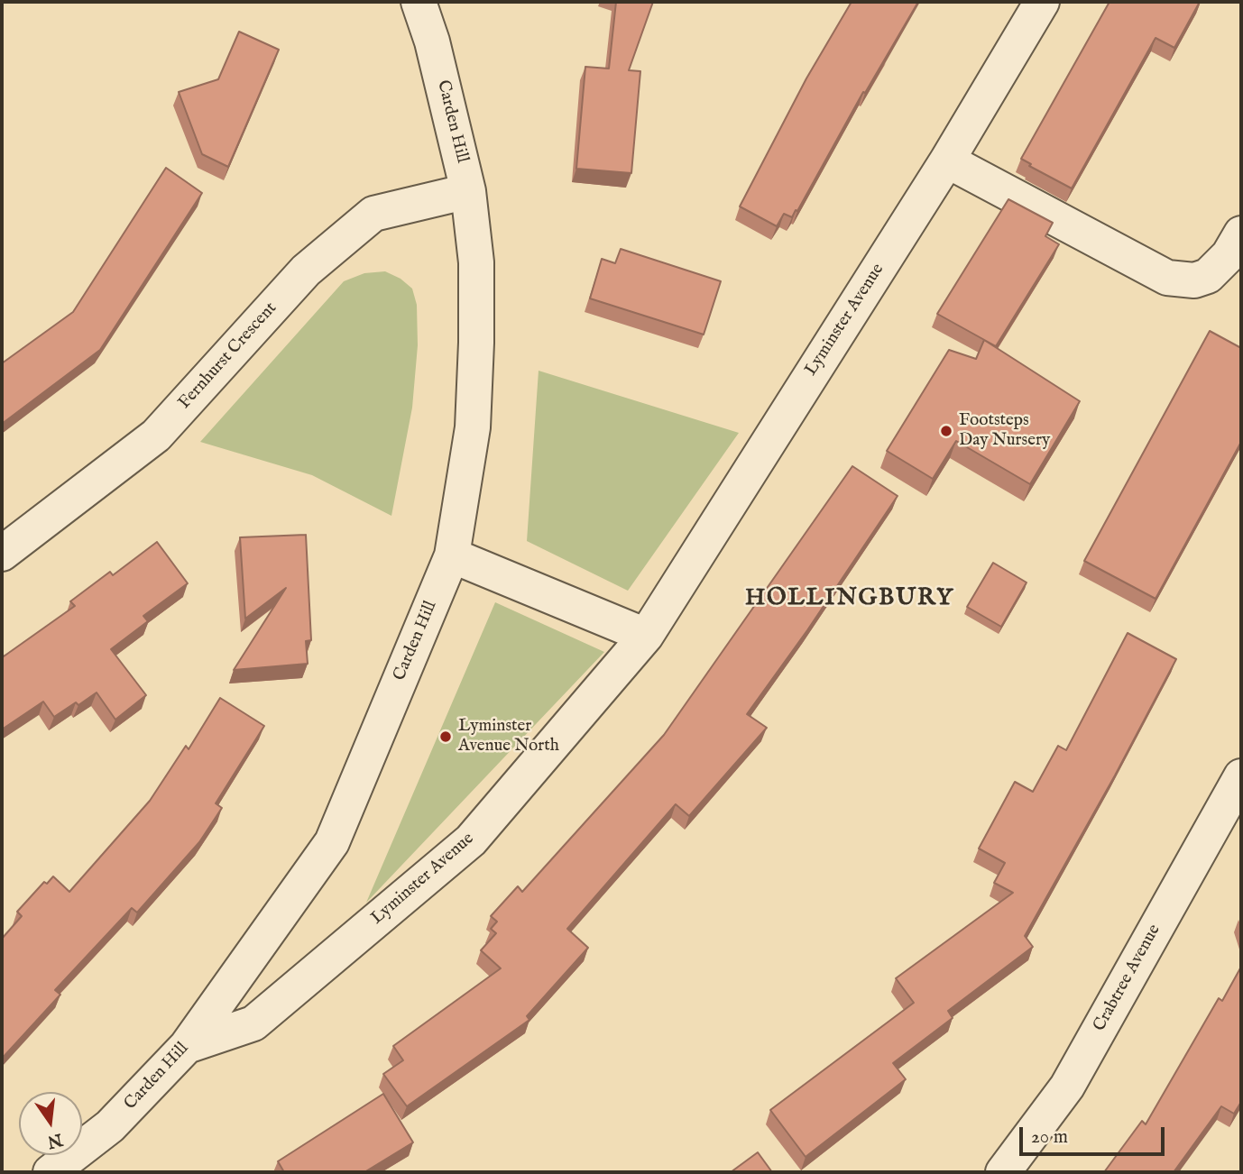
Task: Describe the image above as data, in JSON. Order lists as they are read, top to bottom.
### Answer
{
  "streets": {
    "street": [
      "Carden Hill",
      "Lyminster Avenue",
      "Fernhurst Crescent",
      "Crabtree Avenue"
    ]
  },
  "crossings": [
    ["Carden Hill", "Lyminster Avenue"],
    ["Carden Hill", "Fernhurst Crescent"]
  ],
  "districts": ["HOLLINGBURY"],
  "places": ["Footsteps Day Nursery", "Lyminster Avenue North"],
  "scale_bar": "20 m",
  "north": "bottom"
}
